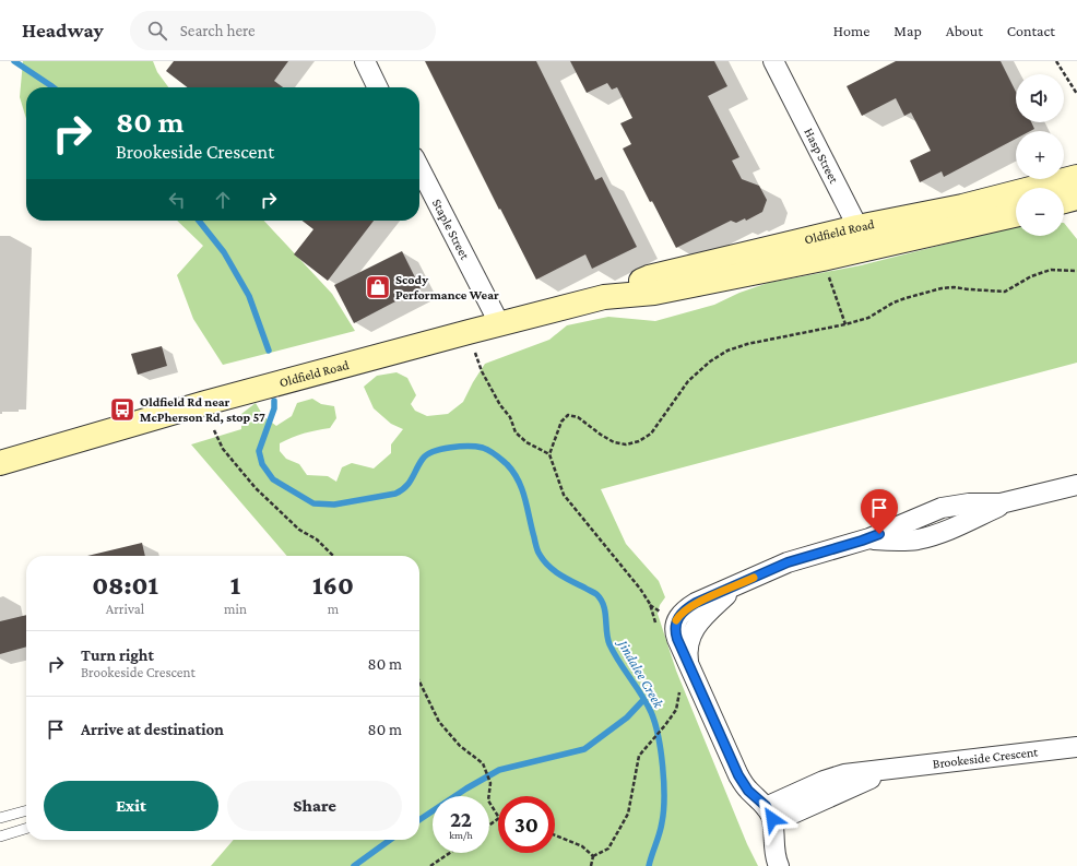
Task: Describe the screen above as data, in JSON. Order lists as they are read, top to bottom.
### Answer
{
  "streets": {
    "street": [
      "Hasp Street",
      "Staple Street",
      "Oldfield Road",
      "Brookeside Crescent"
    ]
  },
  "crossings": [
    ["Hasp Street", "Oldfield Road"],
    ["Staple Street", "Oldfield Road"]
  ],
  "water": ["Jindalee Creek"],
  "places": {
    "shop": ["Scody Performance Wear"],
    "bus stop": ["Oldfield Rd near McPherson Rd, stop 57"]
  },
  "page": {
    "header": "Headway",
    "search": "Search here",
    "nav": [
      "Home",
      "Map",
      "About",
      "Contact"
    ],
    "map_buttons": ["+", "−"],
    "turn": ["80 m", "Brookeside Crescent"],
    "eta": [
      "08:01",
      "Arrival",
      "1",
      "min",
      "160",
      "m"
    ],
    "list": [
      {
        "name": "Turn right",
        "note": "Brookeside Crescent",
        "value": "80 m"
      },
      {
        "name": "Arrive at destination",
        "value": "80 m"
      }
    ],
    "buttons": ["Exit", "Share"],
    "speed": "22 km/h",
    "limit": "30"
  }
}
